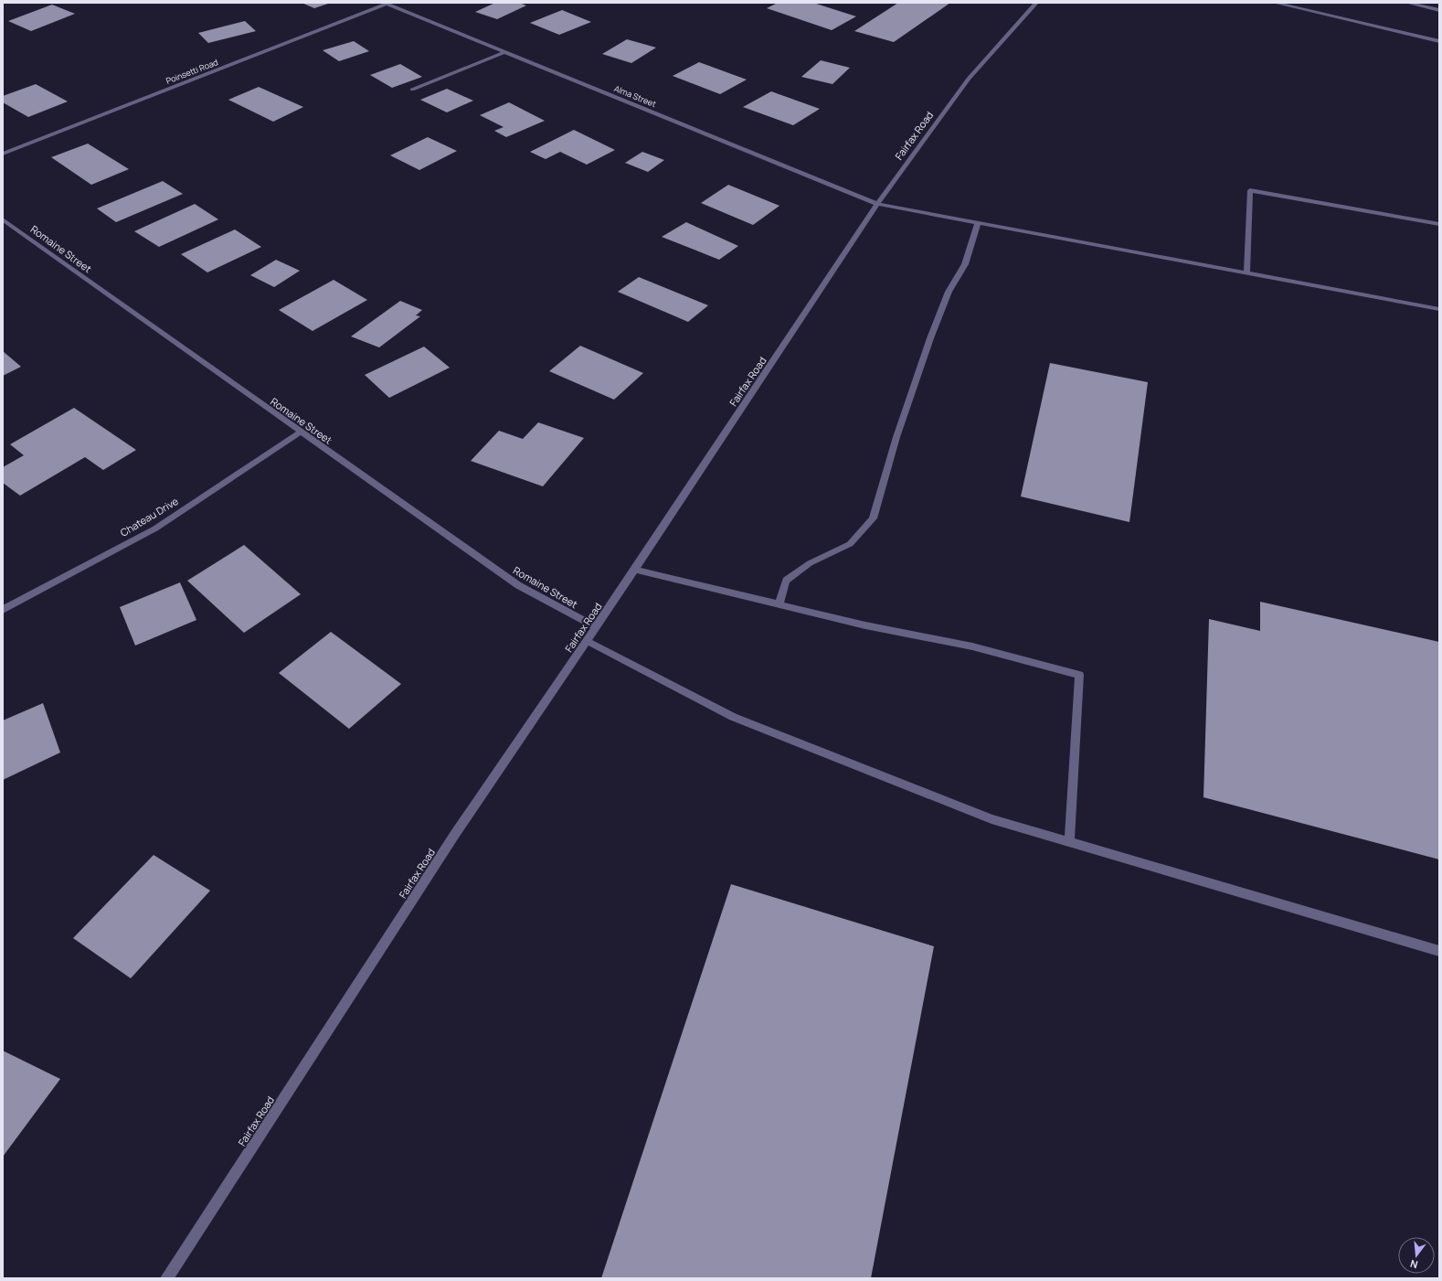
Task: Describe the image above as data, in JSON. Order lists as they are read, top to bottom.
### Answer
{
  "streets": {
    "street": [
      "Poinsetti Road",
      "Alma Street",
      "Fairfax Road",
      "Romaine Street",
      "Chateau Drive"
    ]
  },
  "crossings": [
    ["Poinsetti Road", "Alma Street"],
    ["Alma Street", "Fairfax Road"],
    ["Fairfax Road", "Romaine Street"],
    ["Romaine Street", "Chateau Drive"]
  ],
  "north": "bottom"
}
